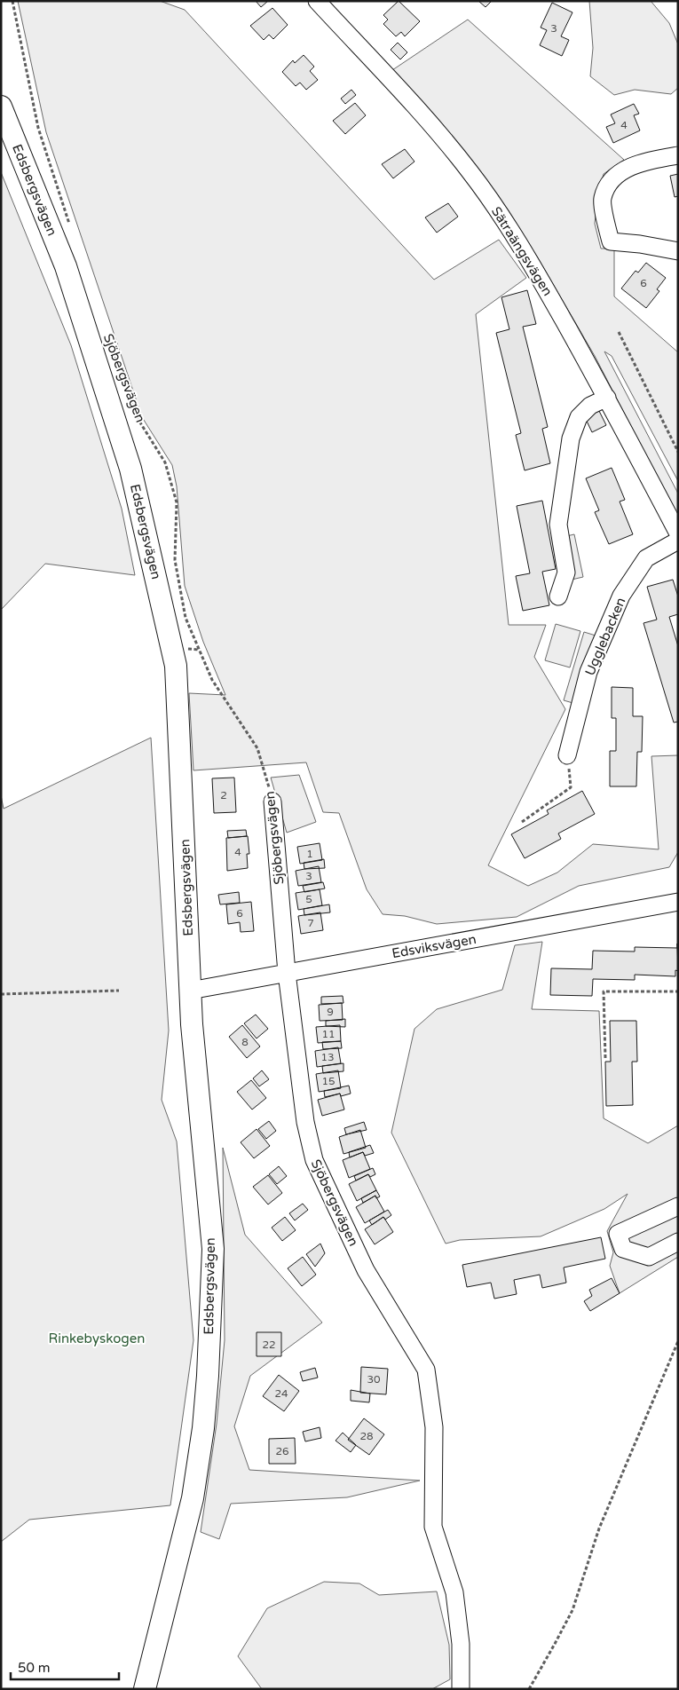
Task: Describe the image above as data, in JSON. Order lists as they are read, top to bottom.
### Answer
{
  "streets": {
    "main road": ["Edsbergsvägen"],
    "street": [
      "Sätraängsvägen",
      "Sjöbergsvägen",
      "Ugglebacken",
      "Edsviksvägen"
    ]
  },
  "crossings": [
    ["Edsbergsvägen", "Edsviksvägen"],
    ["Sjöbergsvägen", "Edsviksvägen"]
  ],
  "parks": ["Rinkebyskogen"],
  "house_numbers": [
    "3",
    "4",
    "6",
    "2",
    "4",
    "1",
    "3",
    "5",
    "6",
    "7",
    "9",
    "11",
    "8",
    "13",
    "15",
    "22",
    "30",
    "24",
    "28",
    "26"
  ],
  "scale_bar": "50 m"
}
